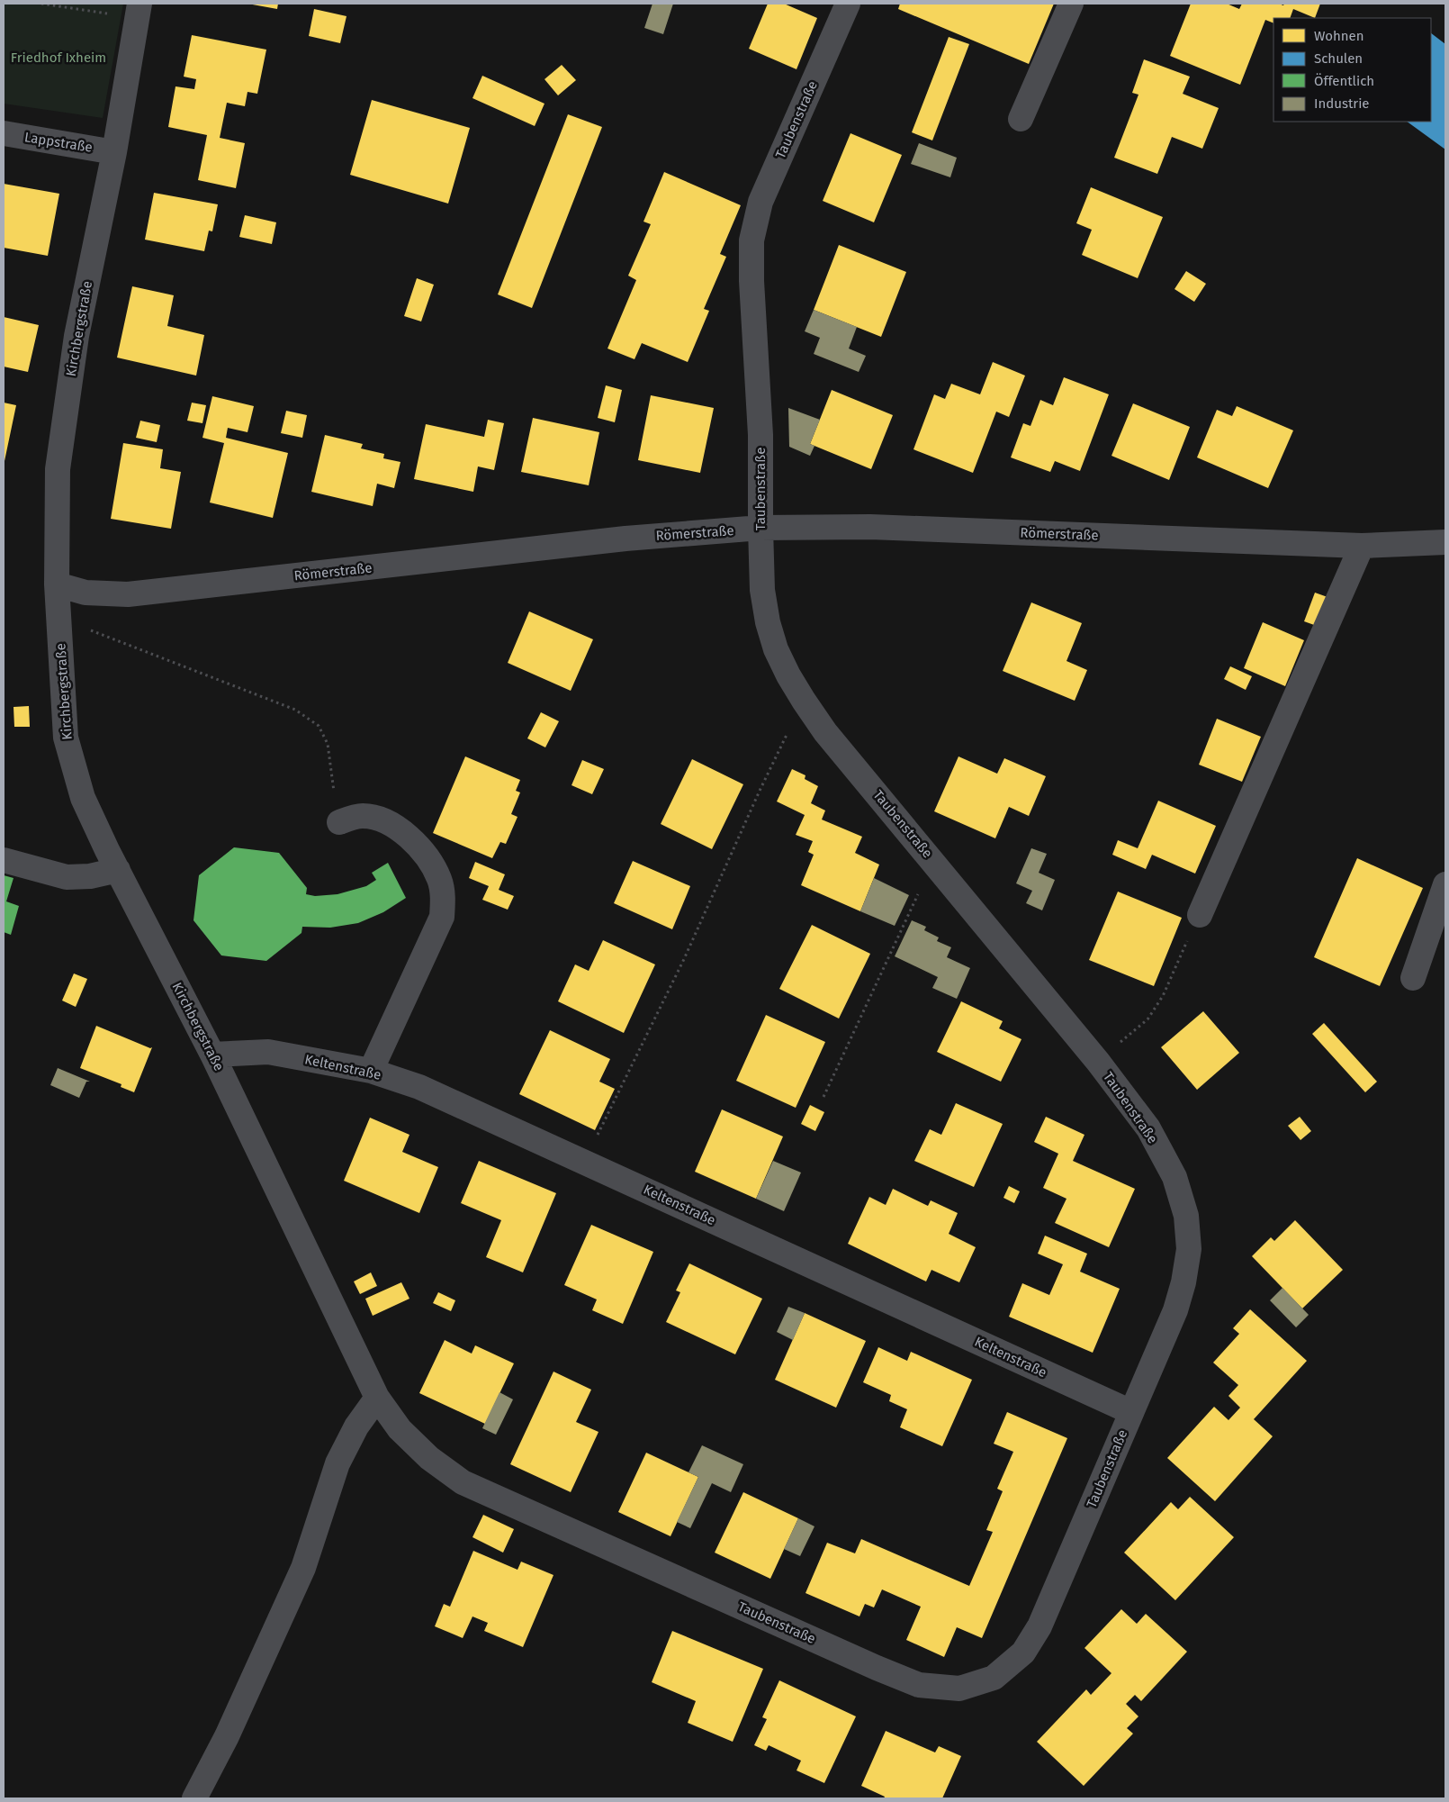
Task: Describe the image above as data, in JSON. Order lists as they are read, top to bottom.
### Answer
{
  "streets": {
    "street": [
      "Taubenstraße",
      "Lappstraße",
      "Kirchbergstraße",
      "Römerstraße",
      "Keltenstraße"
    ]
  },
  "crossings": [
    ["Taubenstraße", "Kirchbergstraße"],
    ["Taubenstraße", "Römerstraße"],
    ["Taubenstraße", "Keltenstraße"],
    ["Lappstraße", "Kirchbergstraße"],
    ["Kirchbergstraße", "Römerstraße"],
    ["Kirchbergstraße", "Keltenstraße"]
  ],
  "parks": ["Friedhof Ixheim"],
  "legend": [
    "Wohnen",
    "Schulen",
    "Öffentlich",
    "Industrie"
  ]
}
